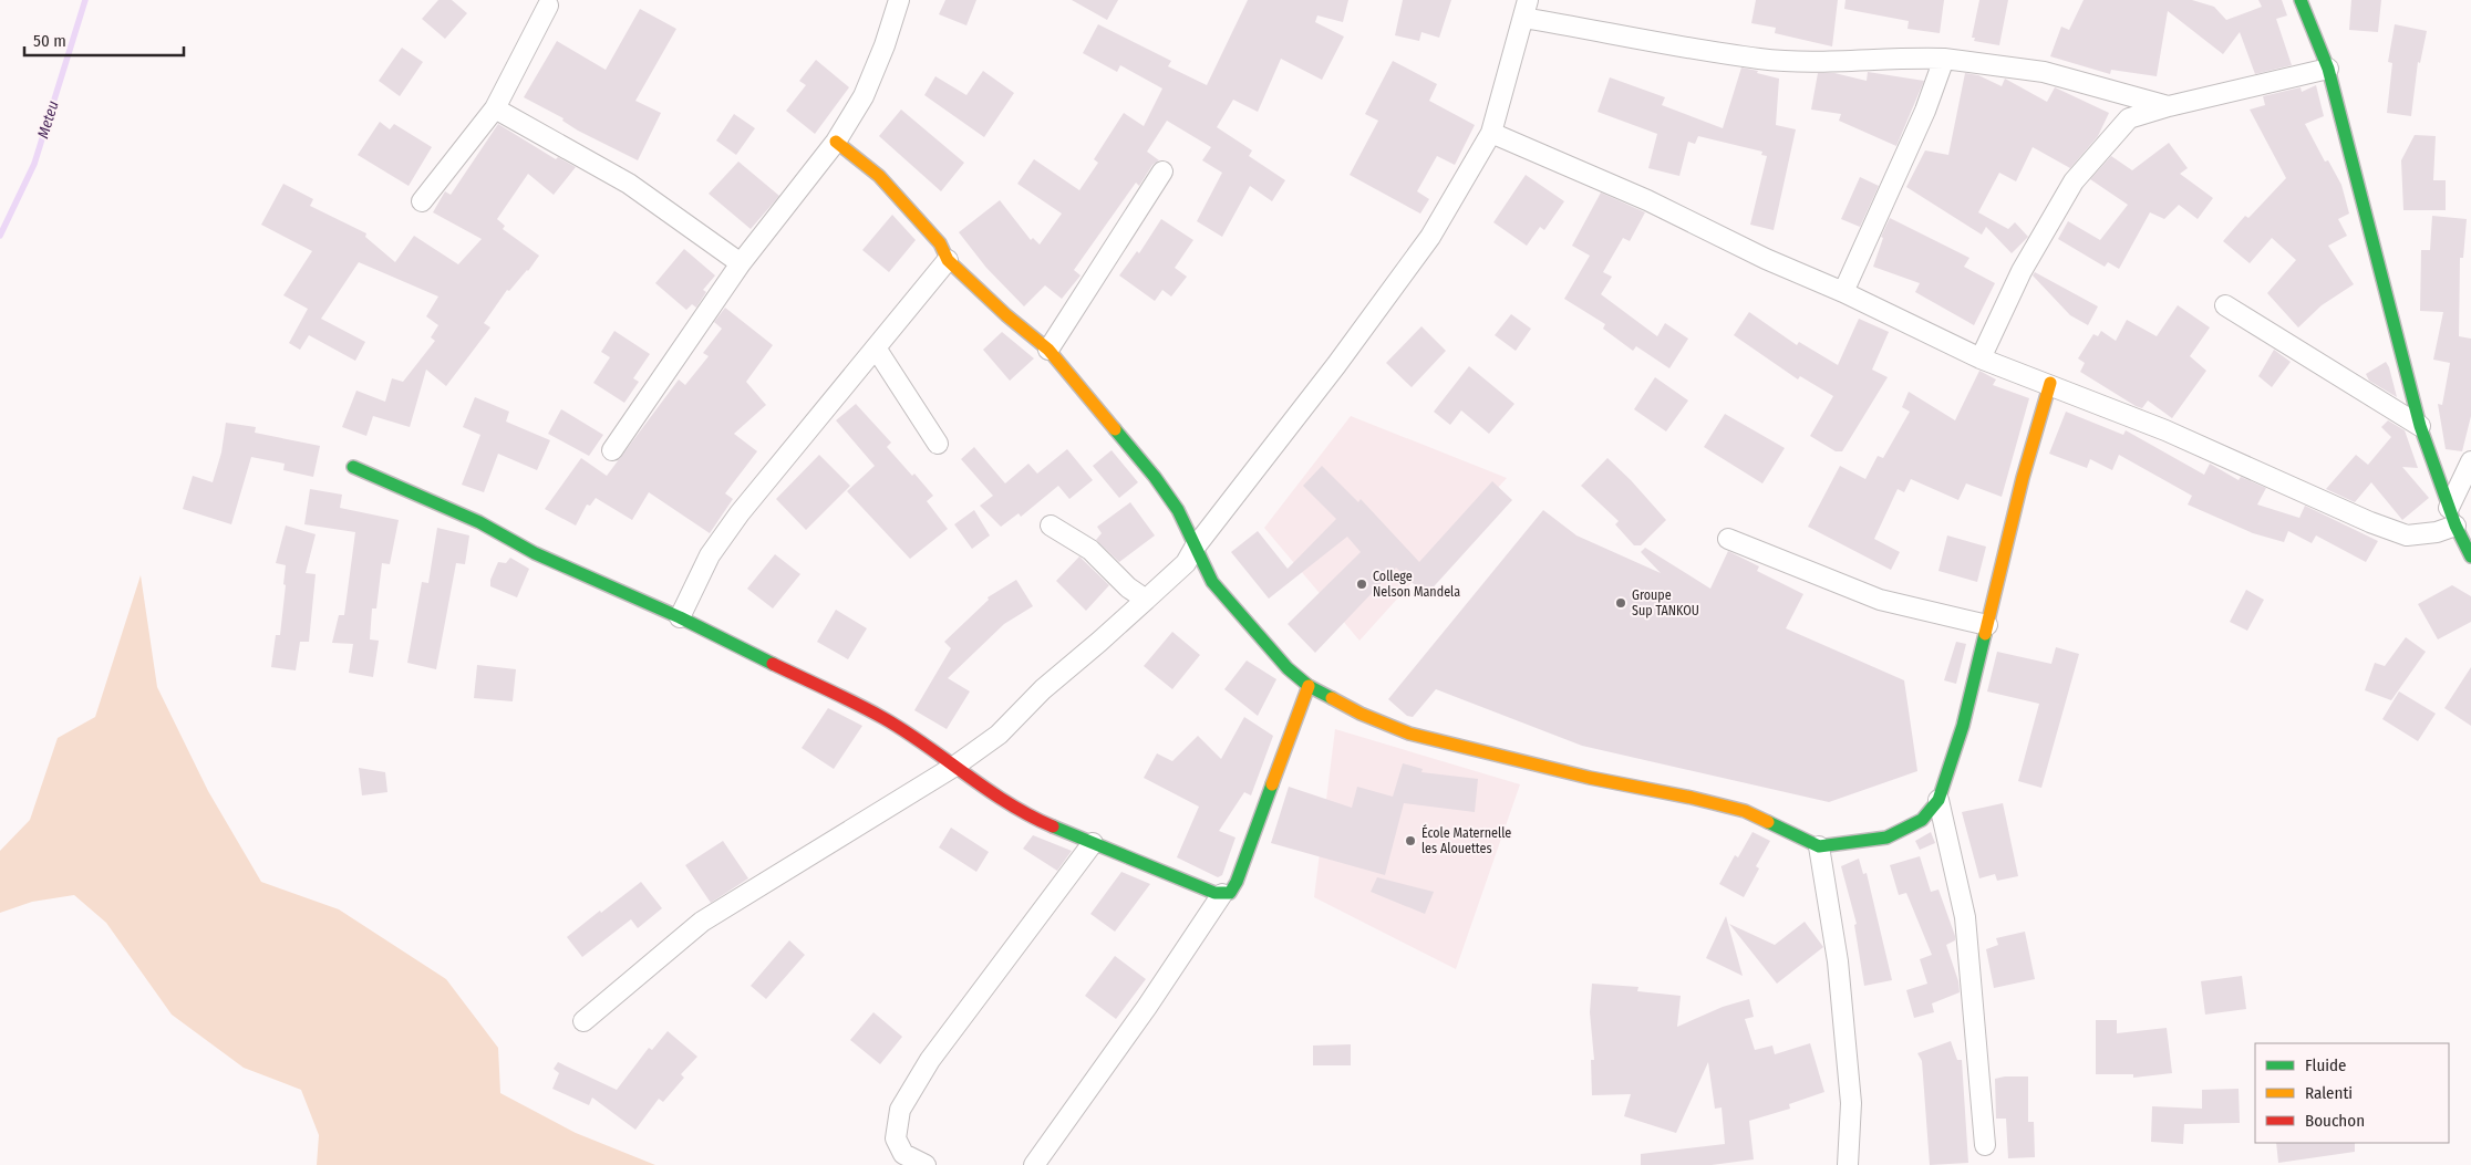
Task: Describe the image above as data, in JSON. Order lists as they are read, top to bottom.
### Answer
{
  "water": ["Meteu"],
  "places": ["College Nelson Mandela", "Groupe Sup TANKOU", "École Maternelle les Alouettes"],
  "legend": ["Fluide", "Ralenti", "Bouchon"],
  "scale_bar": "50 m"
}
